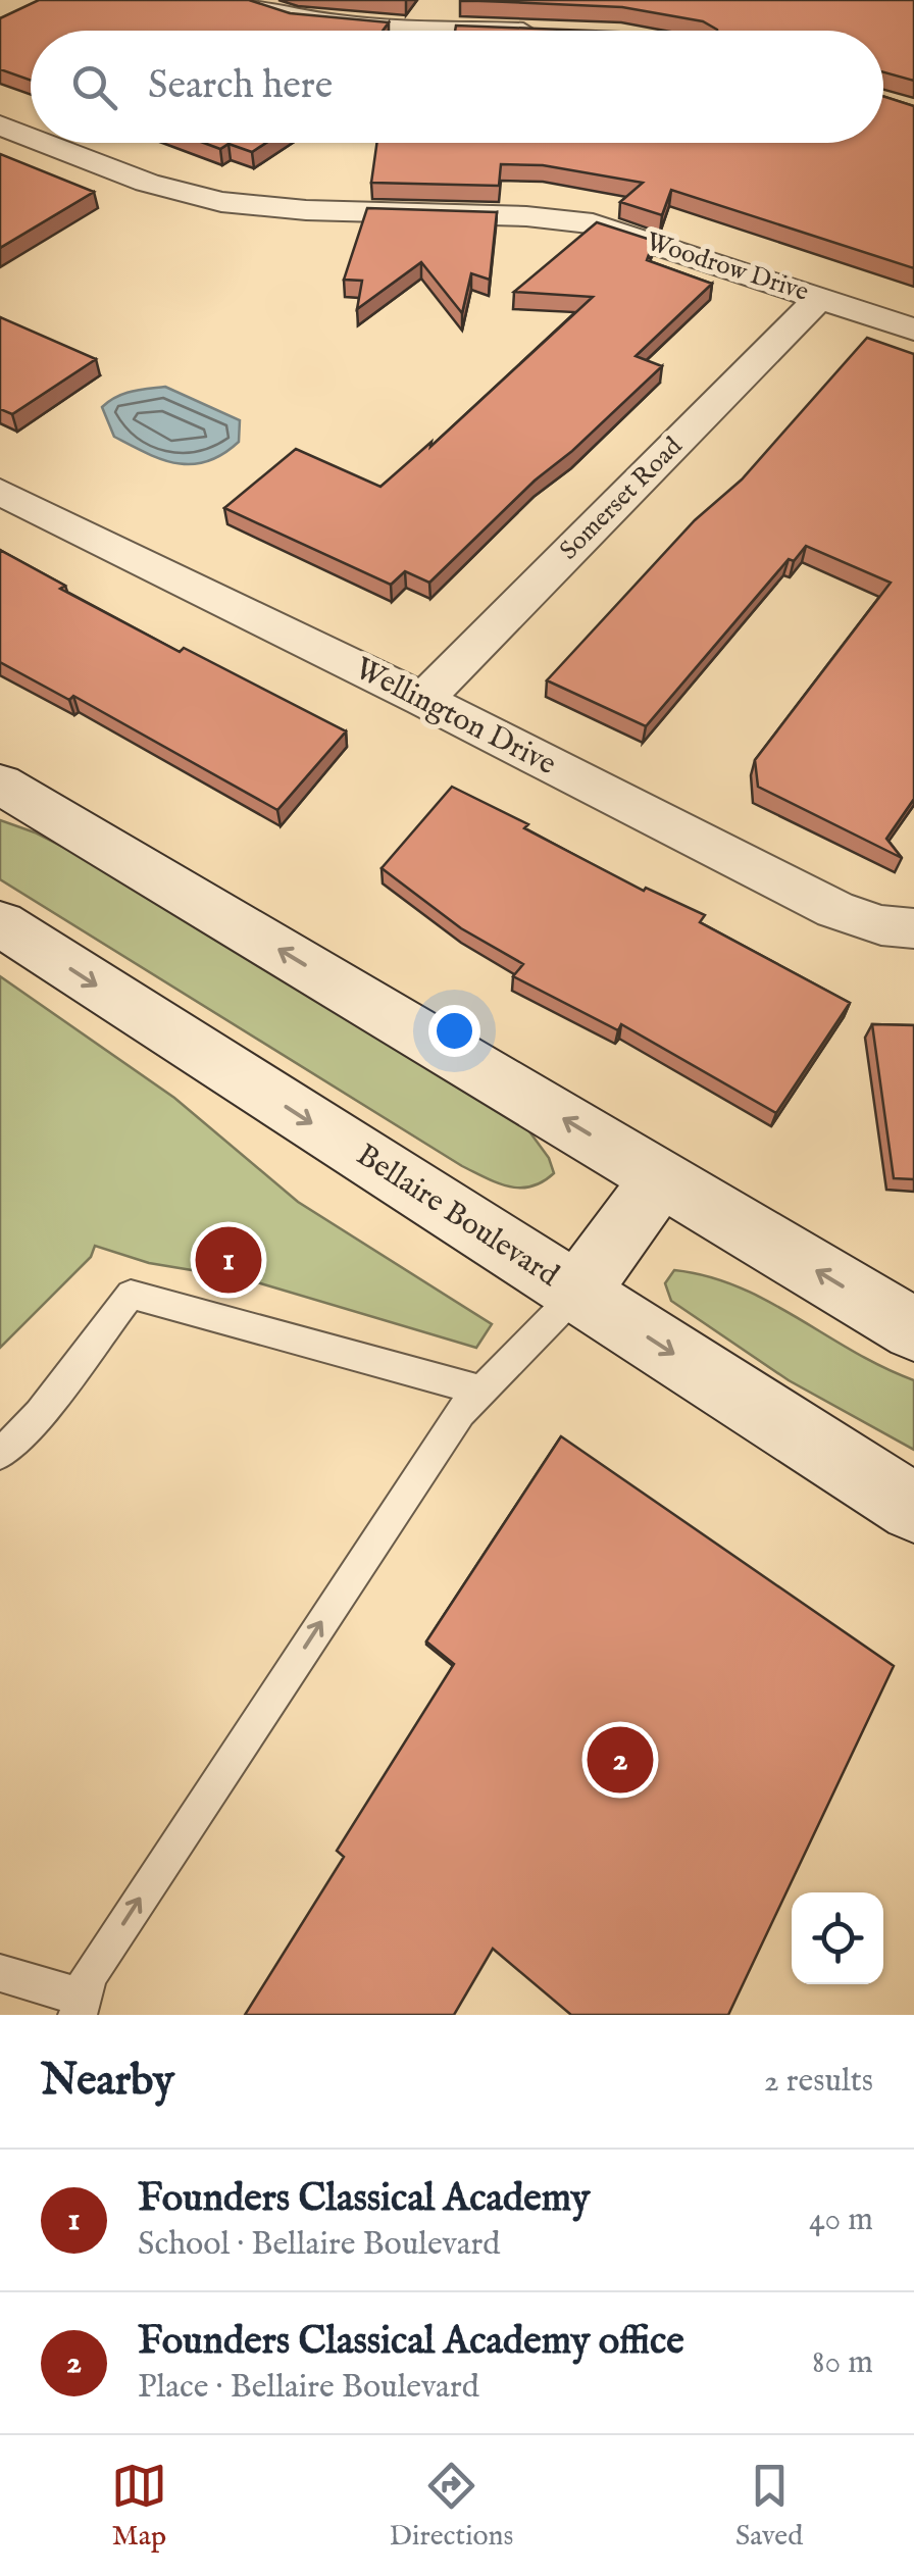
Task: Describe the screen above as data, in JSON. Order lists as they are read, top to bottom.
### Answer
{
  "streets": {
    "main road": ["Bellaire Boulevard"],
    "street": ["Woodrow Drive", "Somerset Road", "Wellington Drive"]
  },
  "crossings": [
    ["Woodrow Drive", "Somerset Road"],
    ["Somerset Road", "Wellington Drive"]
  ],
  "page": {
    "search": "Search here",
    "pins": ["1", "2"],
    "heading": ["Nearby", "2 results"],
    "list": [
      {
        "mark": "1",
        "name": "Founders Classical Academy",
        "note": "School · Bellaire Boulevard",
        "value": "40 m"
      },
      {
        "mark": "2",
        "name": "Founders Classical Academy office",
        "note": "Place · Bellaire Boulevard",
        "value": "80 m"
      }
    ],
    "nav": ["Map", "Directions", "Saved"]
  }
}
